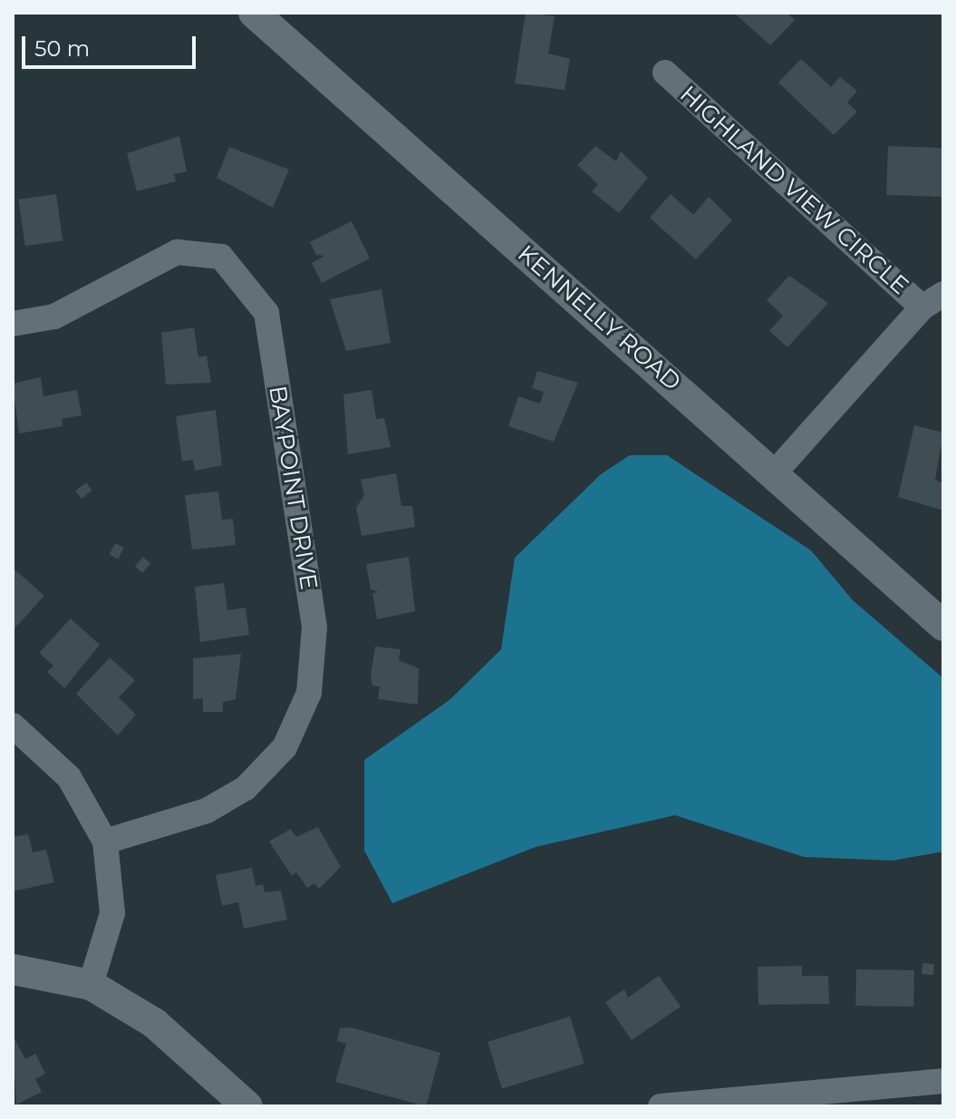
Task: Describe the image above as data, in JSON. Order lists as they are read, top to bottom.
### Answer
{
  "streets": {
    "street": ["HIGHLAND VIEW CIRCLE", "KENNELLY ROAD", "BAYPOINT DRIVE"]
  },
  "scale_bar": "50 m"
}
